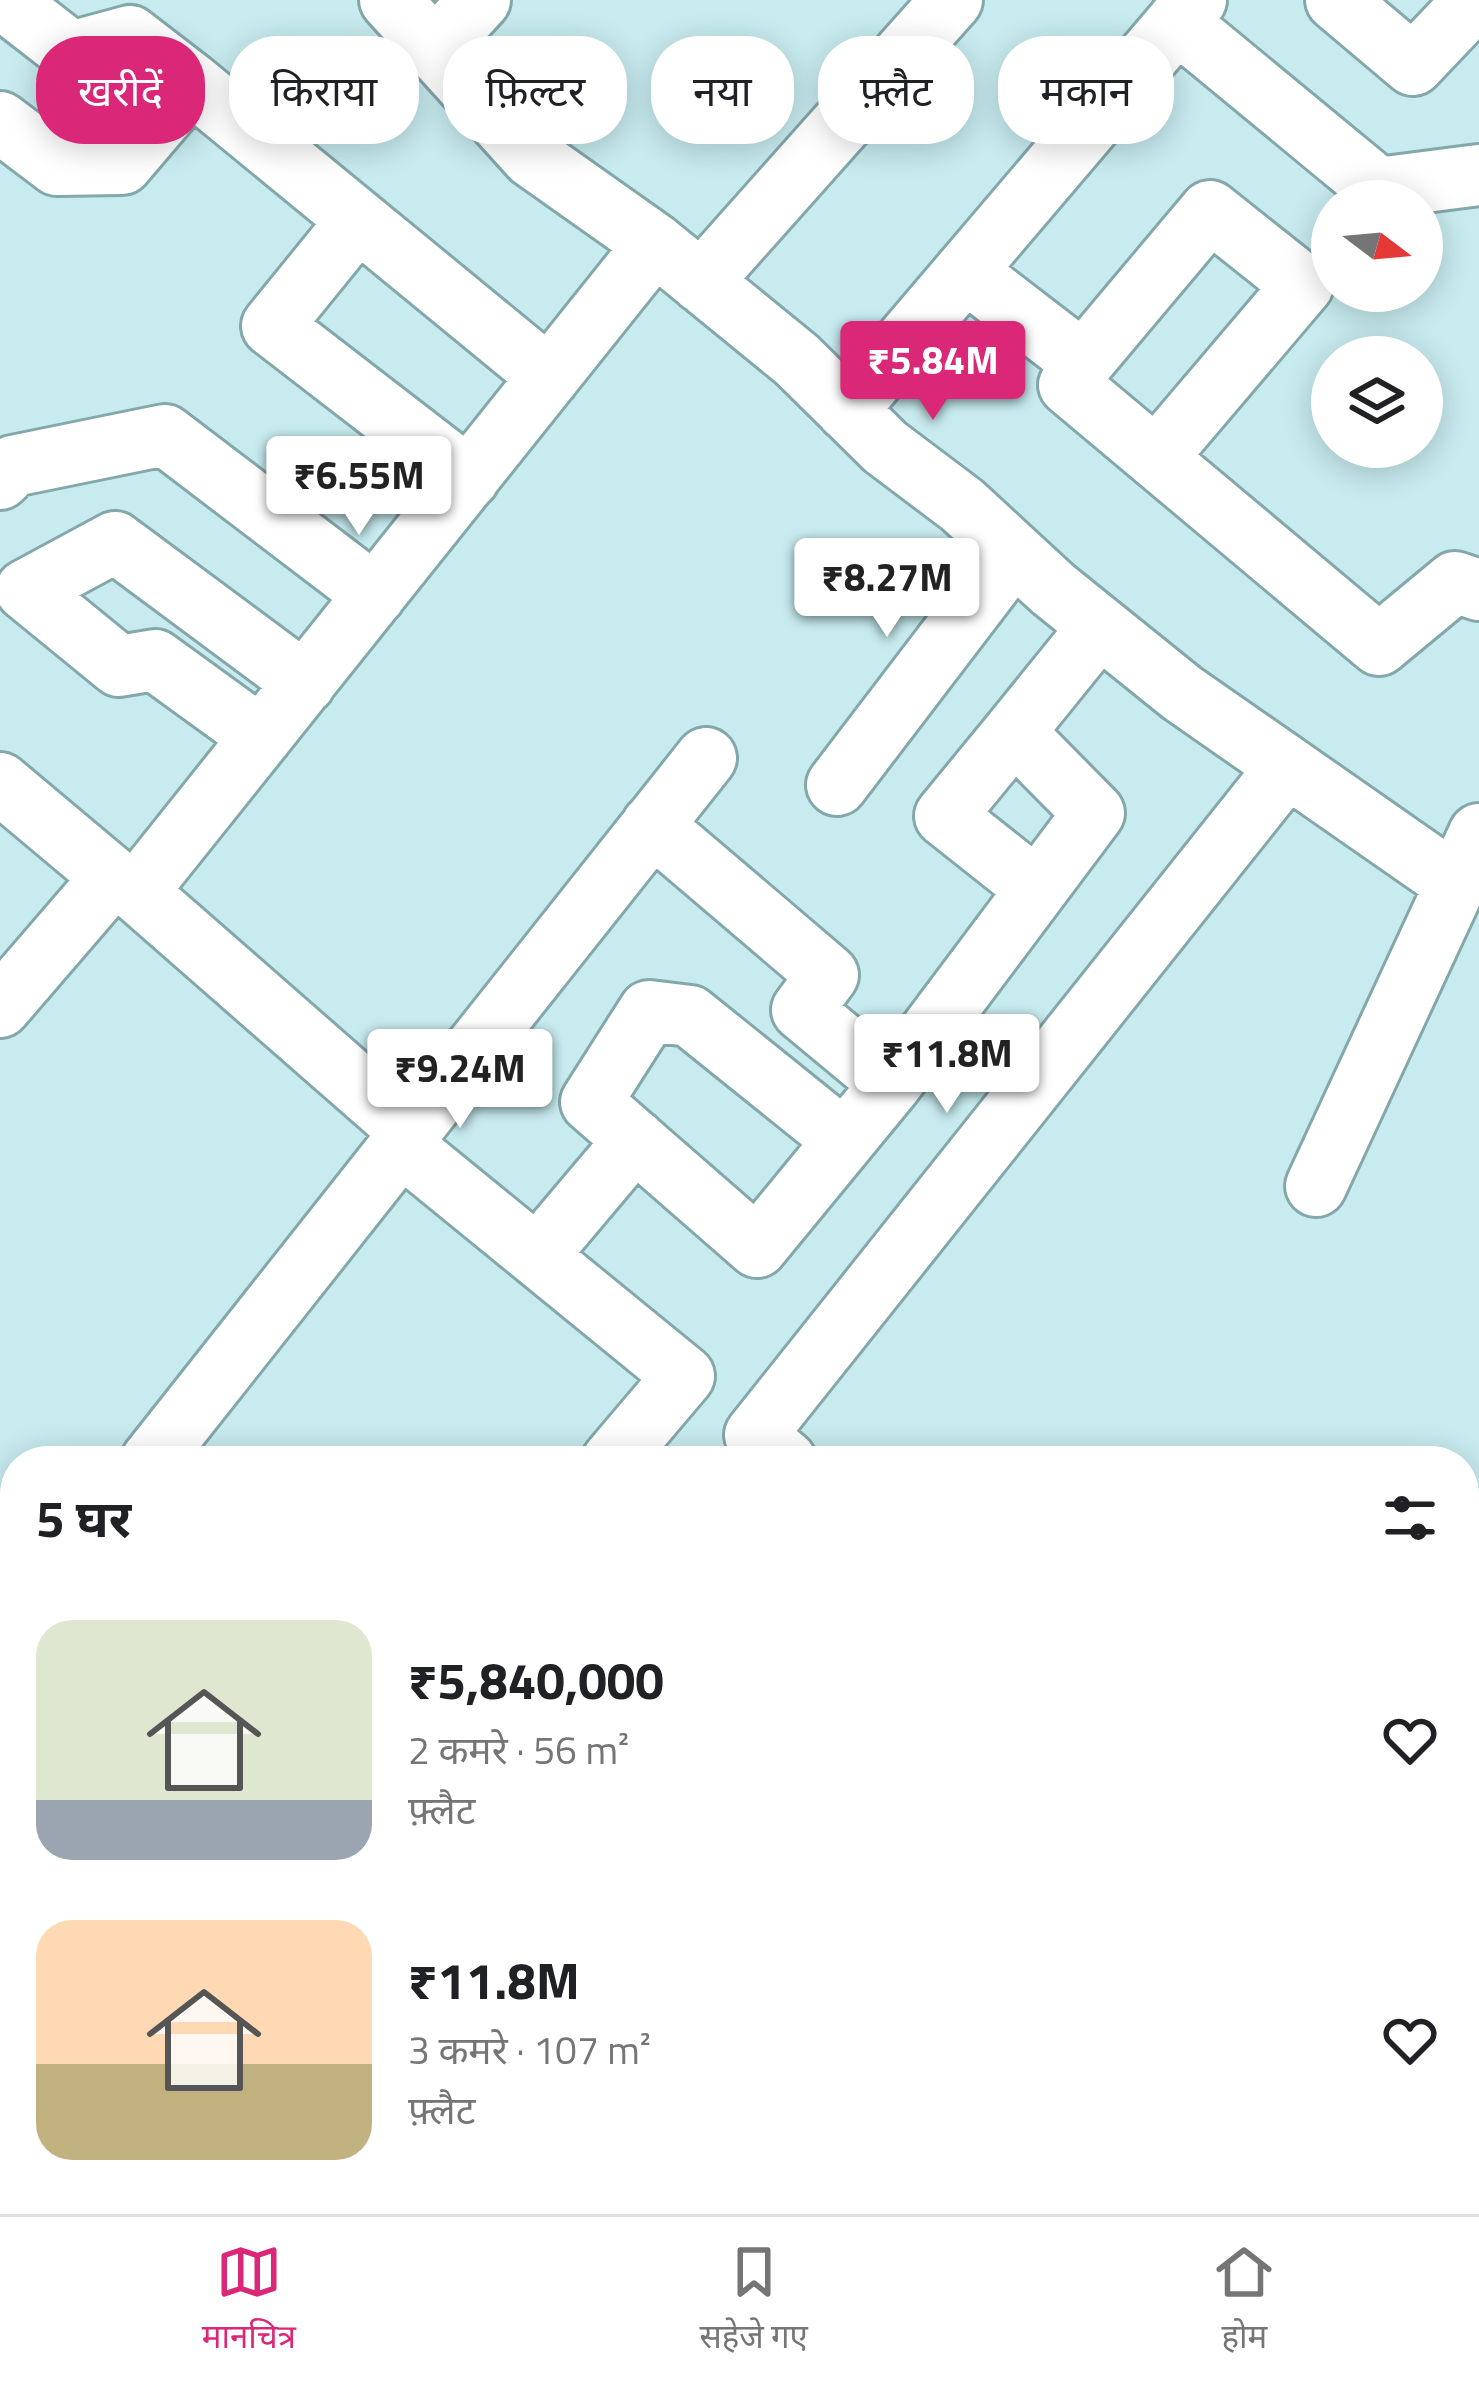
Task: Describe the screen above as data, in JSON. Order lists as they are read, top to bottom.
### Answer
{
  "north": "right",
  "page": {
    "chip": [
      "खरीदें",
      "किराया",
      "फ़िल्टर",
      "नया",
      "फ़्लैट",
      "मकान"
    ],
    "price": [
      "₹5.84M",
      "₹6.55M",
      "₹8.27M",
      "₹11.8M",
      "₹9.24M"
    ],
    "heading": "5 घर",
    "list": [
      {
        "name": "₹5,840,000",
        "note": "2 कमरे · 56 m² · फ़्लैट"
      },
      {
        "name": "₹11.8M",
        "note": "3 कमरे · 107 m² · फ़्लैट"
      }
    ],
    "tabs": ["मानचित्र", "सहेजे गए", "होम"]
  }
}
